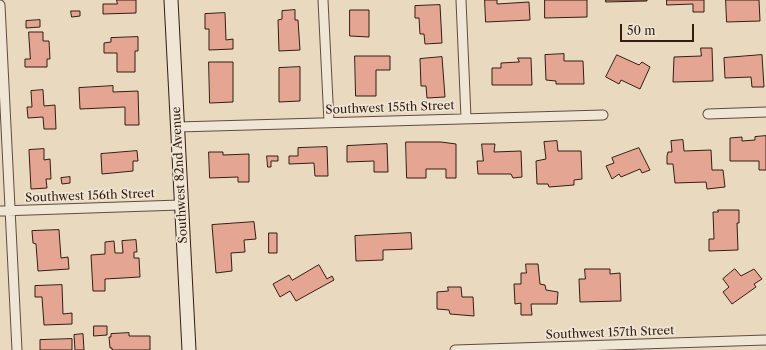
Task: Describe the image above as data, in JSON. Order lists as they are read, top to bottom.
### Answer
{
  "streets": {
    "street": [
      "Southwest 155th Street",
      "Southwest 82nd Avenue",
      "Southwest 156th Street",
      "Southwest 157th Street"
    ]
  },
  "crossings": [
    ["Southwest 155th Street", "Southwest 82nd Avenue"],
    ["Southwest 82nd Avenue", "Southwest 156th Street"]
  ],
  "scale_bar": "50 m"
}
